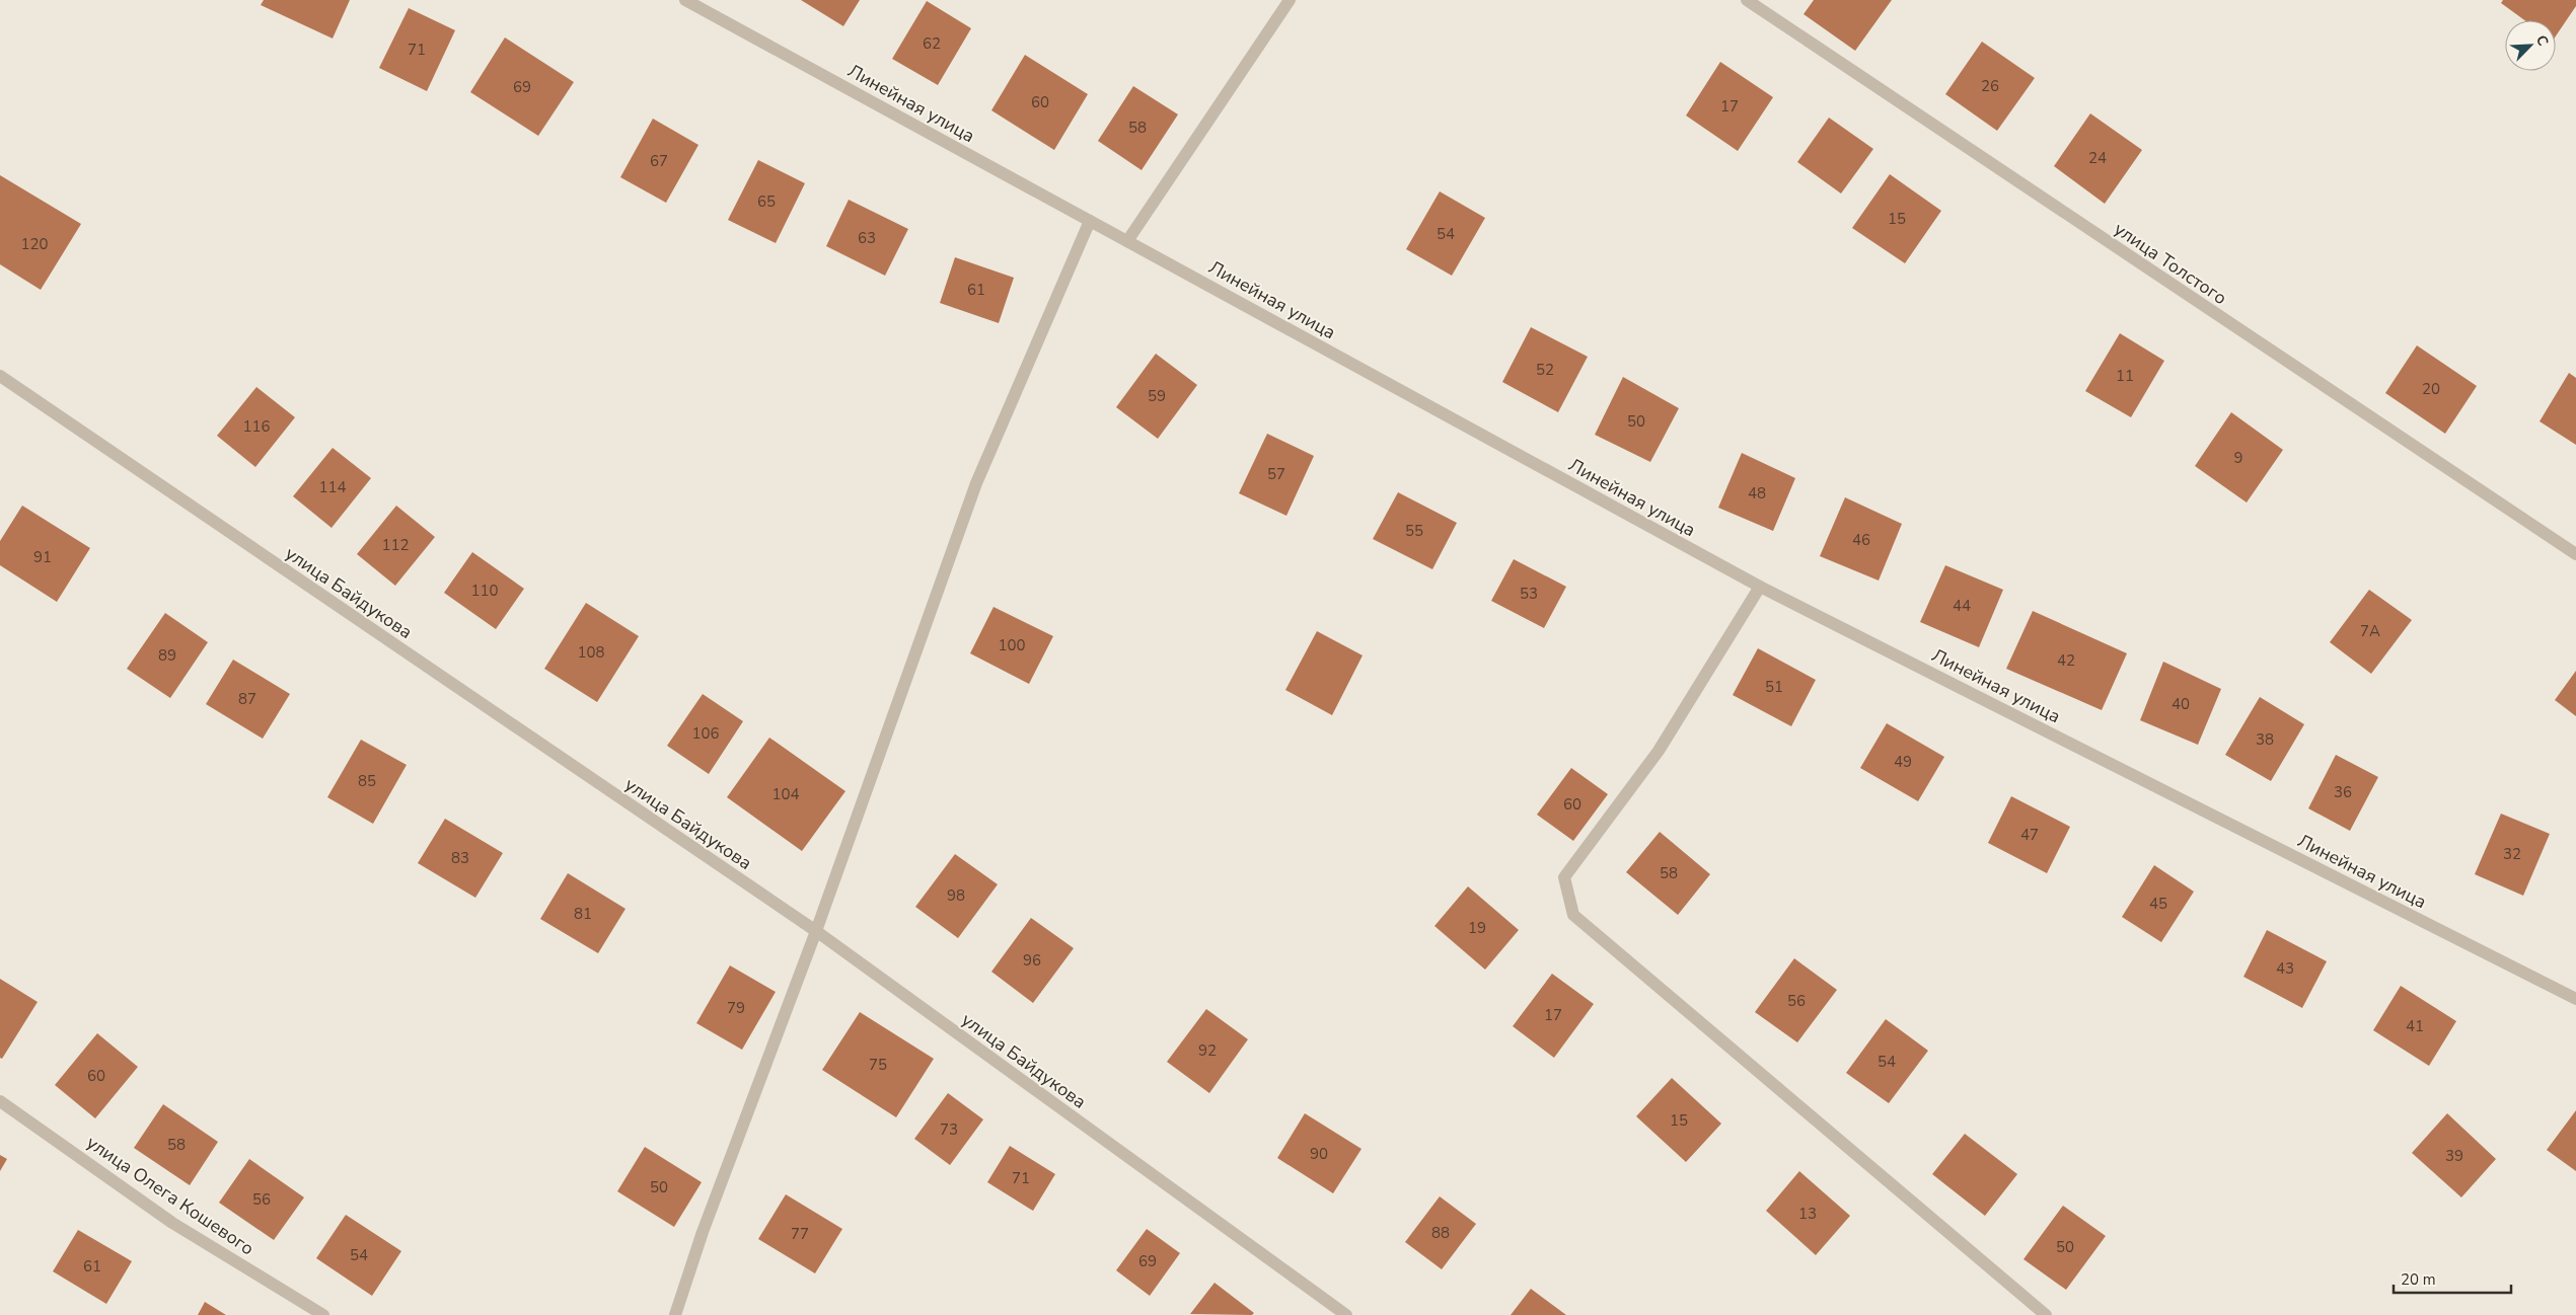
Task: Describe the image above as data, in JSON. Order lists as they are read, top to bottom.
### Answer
{
  "streets": {
    "street": [
      "Линейная улица",
      "улица Толстого",
      "улица Байдукова",
      "улица Олега Кошевого"
    ]
  },
  "house_numbers": [
    "62",
    "71",
    "26",
    "69",
    "60",
    "17",
    "58",
    "24",
    "67",
    "65",
    "15",
    "54",
    "63",
    "120",
    "61",
    "52",
    "11",
    "20",
    "59",
    "50",
    "116",
    "9",
    "57",
    "114",
    "48",
    "55",
    "46",
    "112",
    "91",
    "110",
    "53",
    "44",
    "7А",
    "100",
    "108",
    "89",
    "42",
    "51",
    "87",
    "40",
    "106",
    "38",
    "49",
    "85",
    "36",
    "104",
    "60",
    "47",
    "32",
    "83",
    "58",
    "98",
    "45",
    "81",
    "19",
    "96",
    "43",
    "56",
    "79",
    "17",
    "41",
    "92",
    "54",
    "75",
    "60",
    "15",
    "73",
    "58",
    "90",
    "39",
    "71",
    "50",
    "56",
    "13",
    "88",
    "77",
    "50",
    "54",
    "69",
    "61"
  ],
  "scale_bar": "20 m",
  "north": "top right"
}
